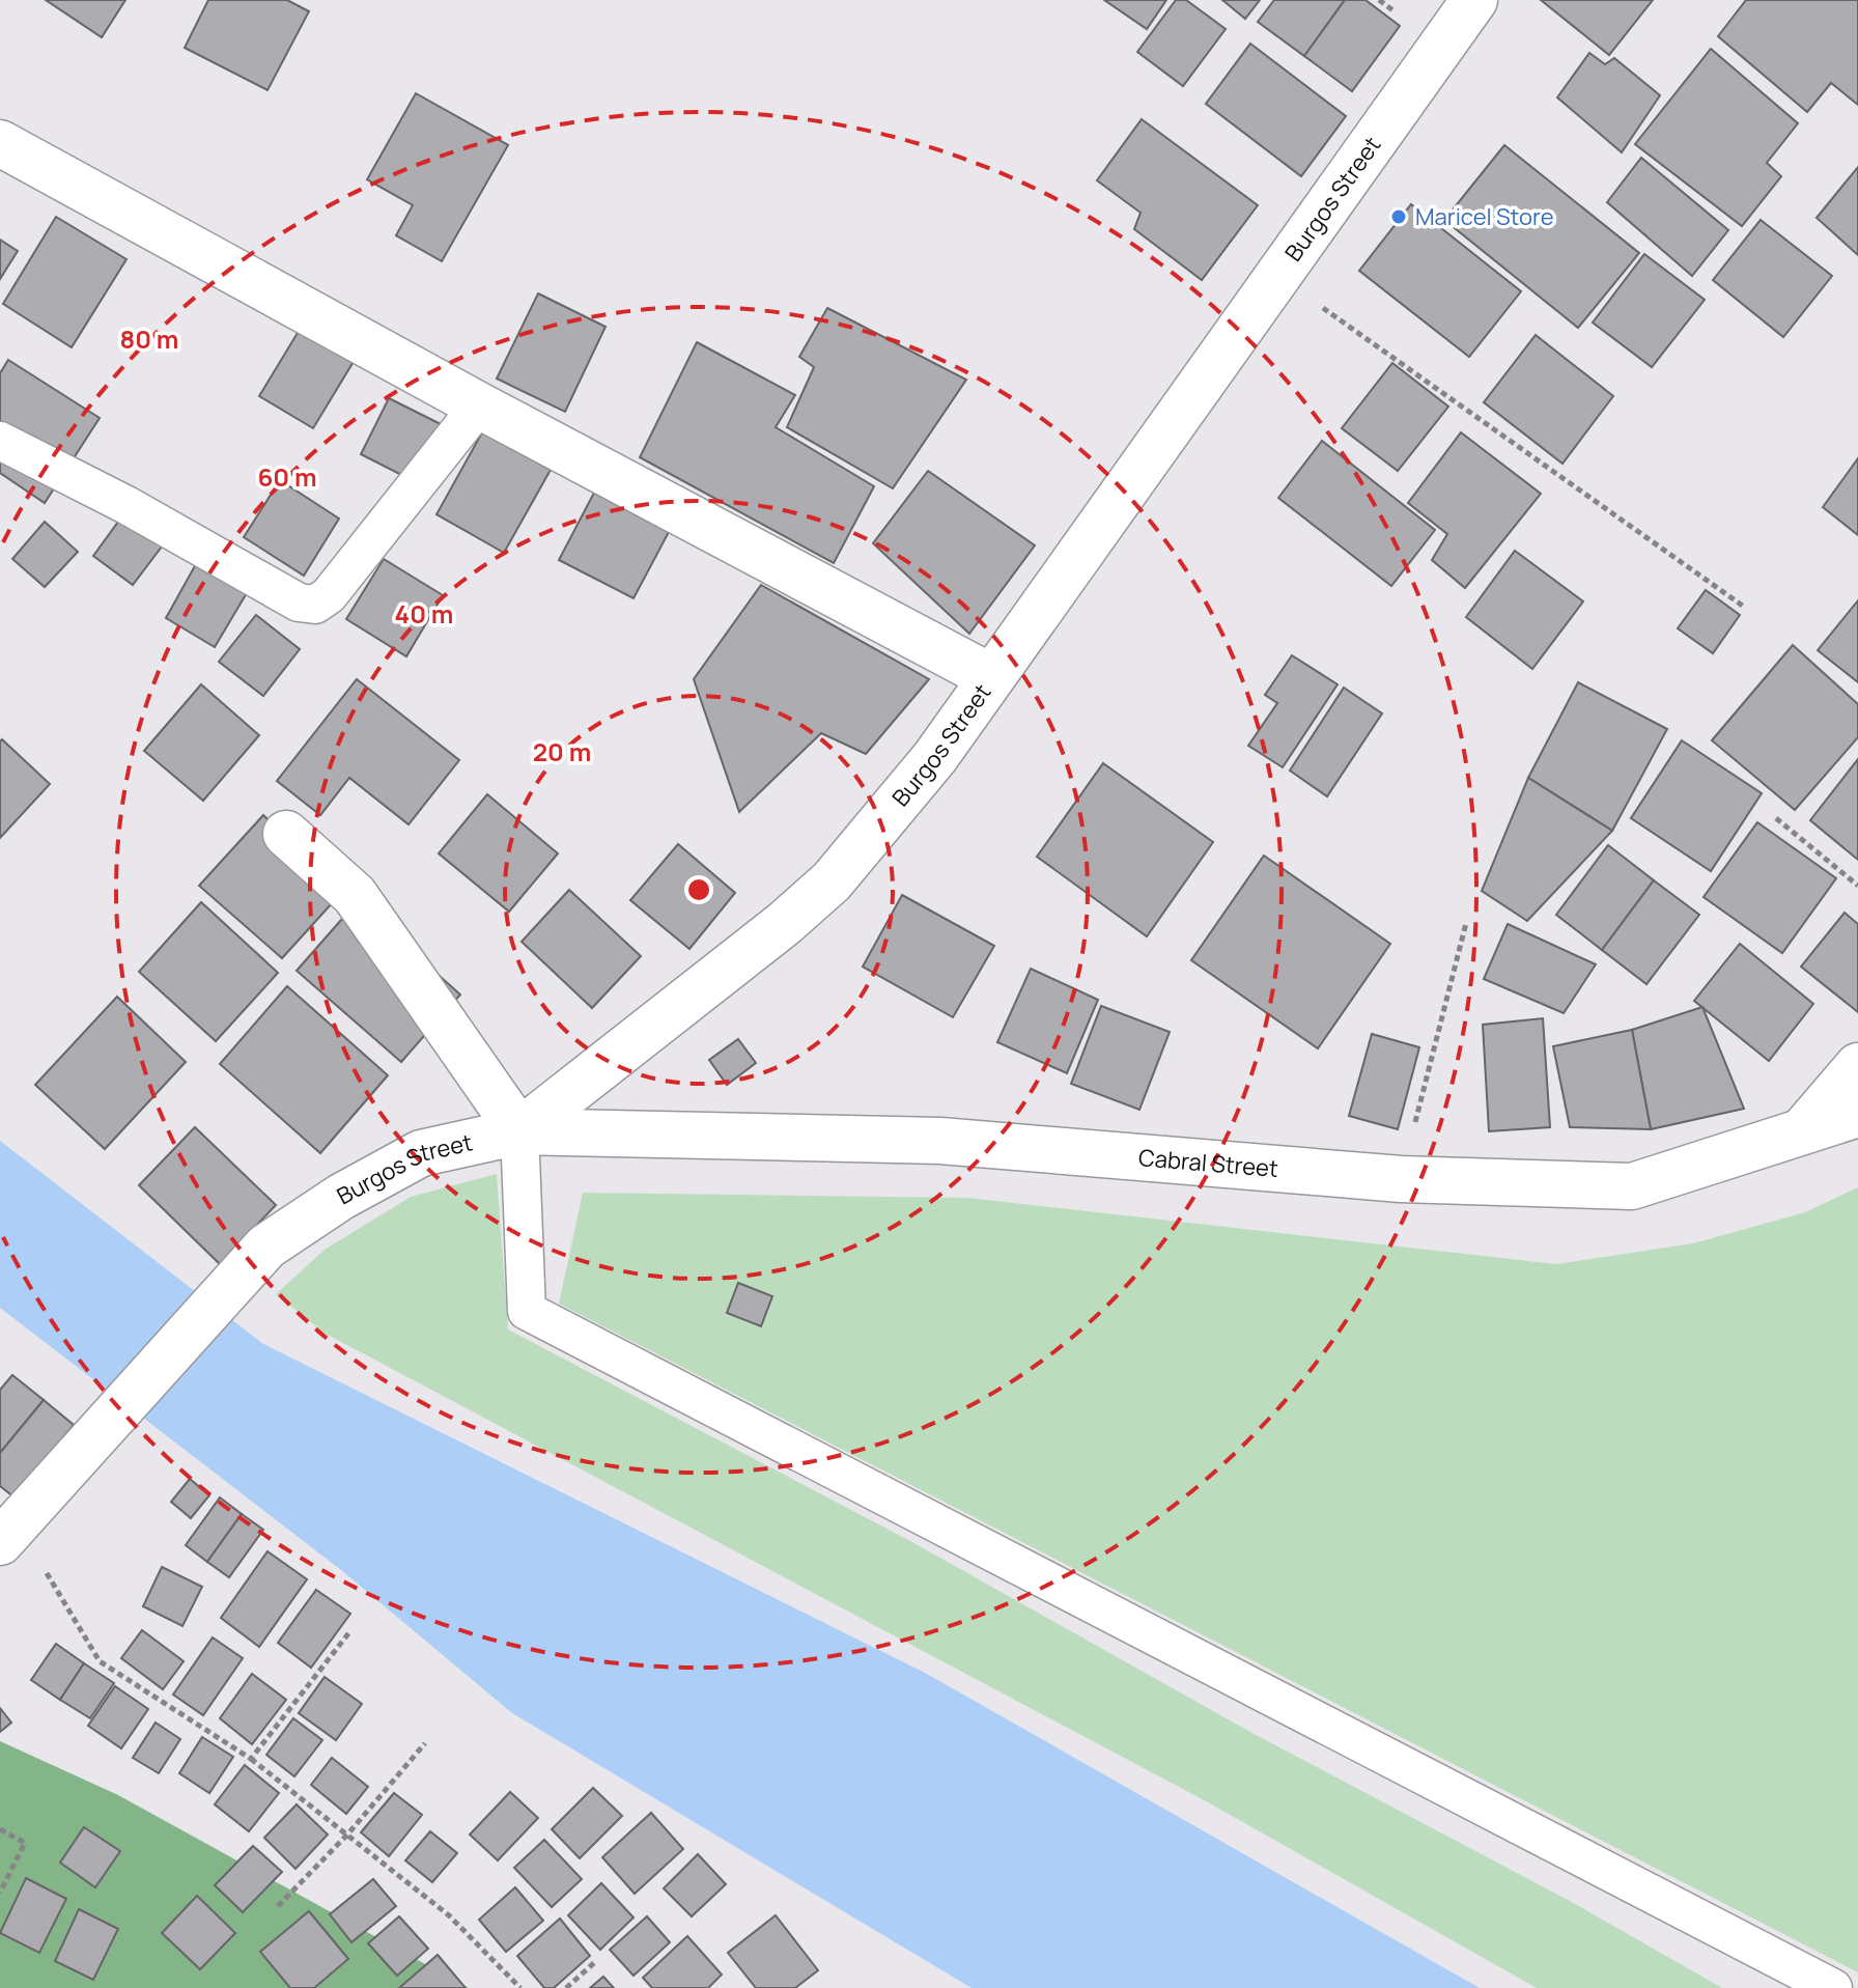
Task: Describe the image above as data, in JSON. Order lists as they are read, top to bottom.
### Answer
{
  "streets": {
    "street": ["Burgos Street", "Cabral Street"]
  },
  "crossings": [
    ["Burgos Street", "Cabral Street"]
  ],
  "places": ["Maricel Store"],
  "rings": [
    "80 m",
    "60 m",
    "40 m",
    "20 m"
  ]
}
